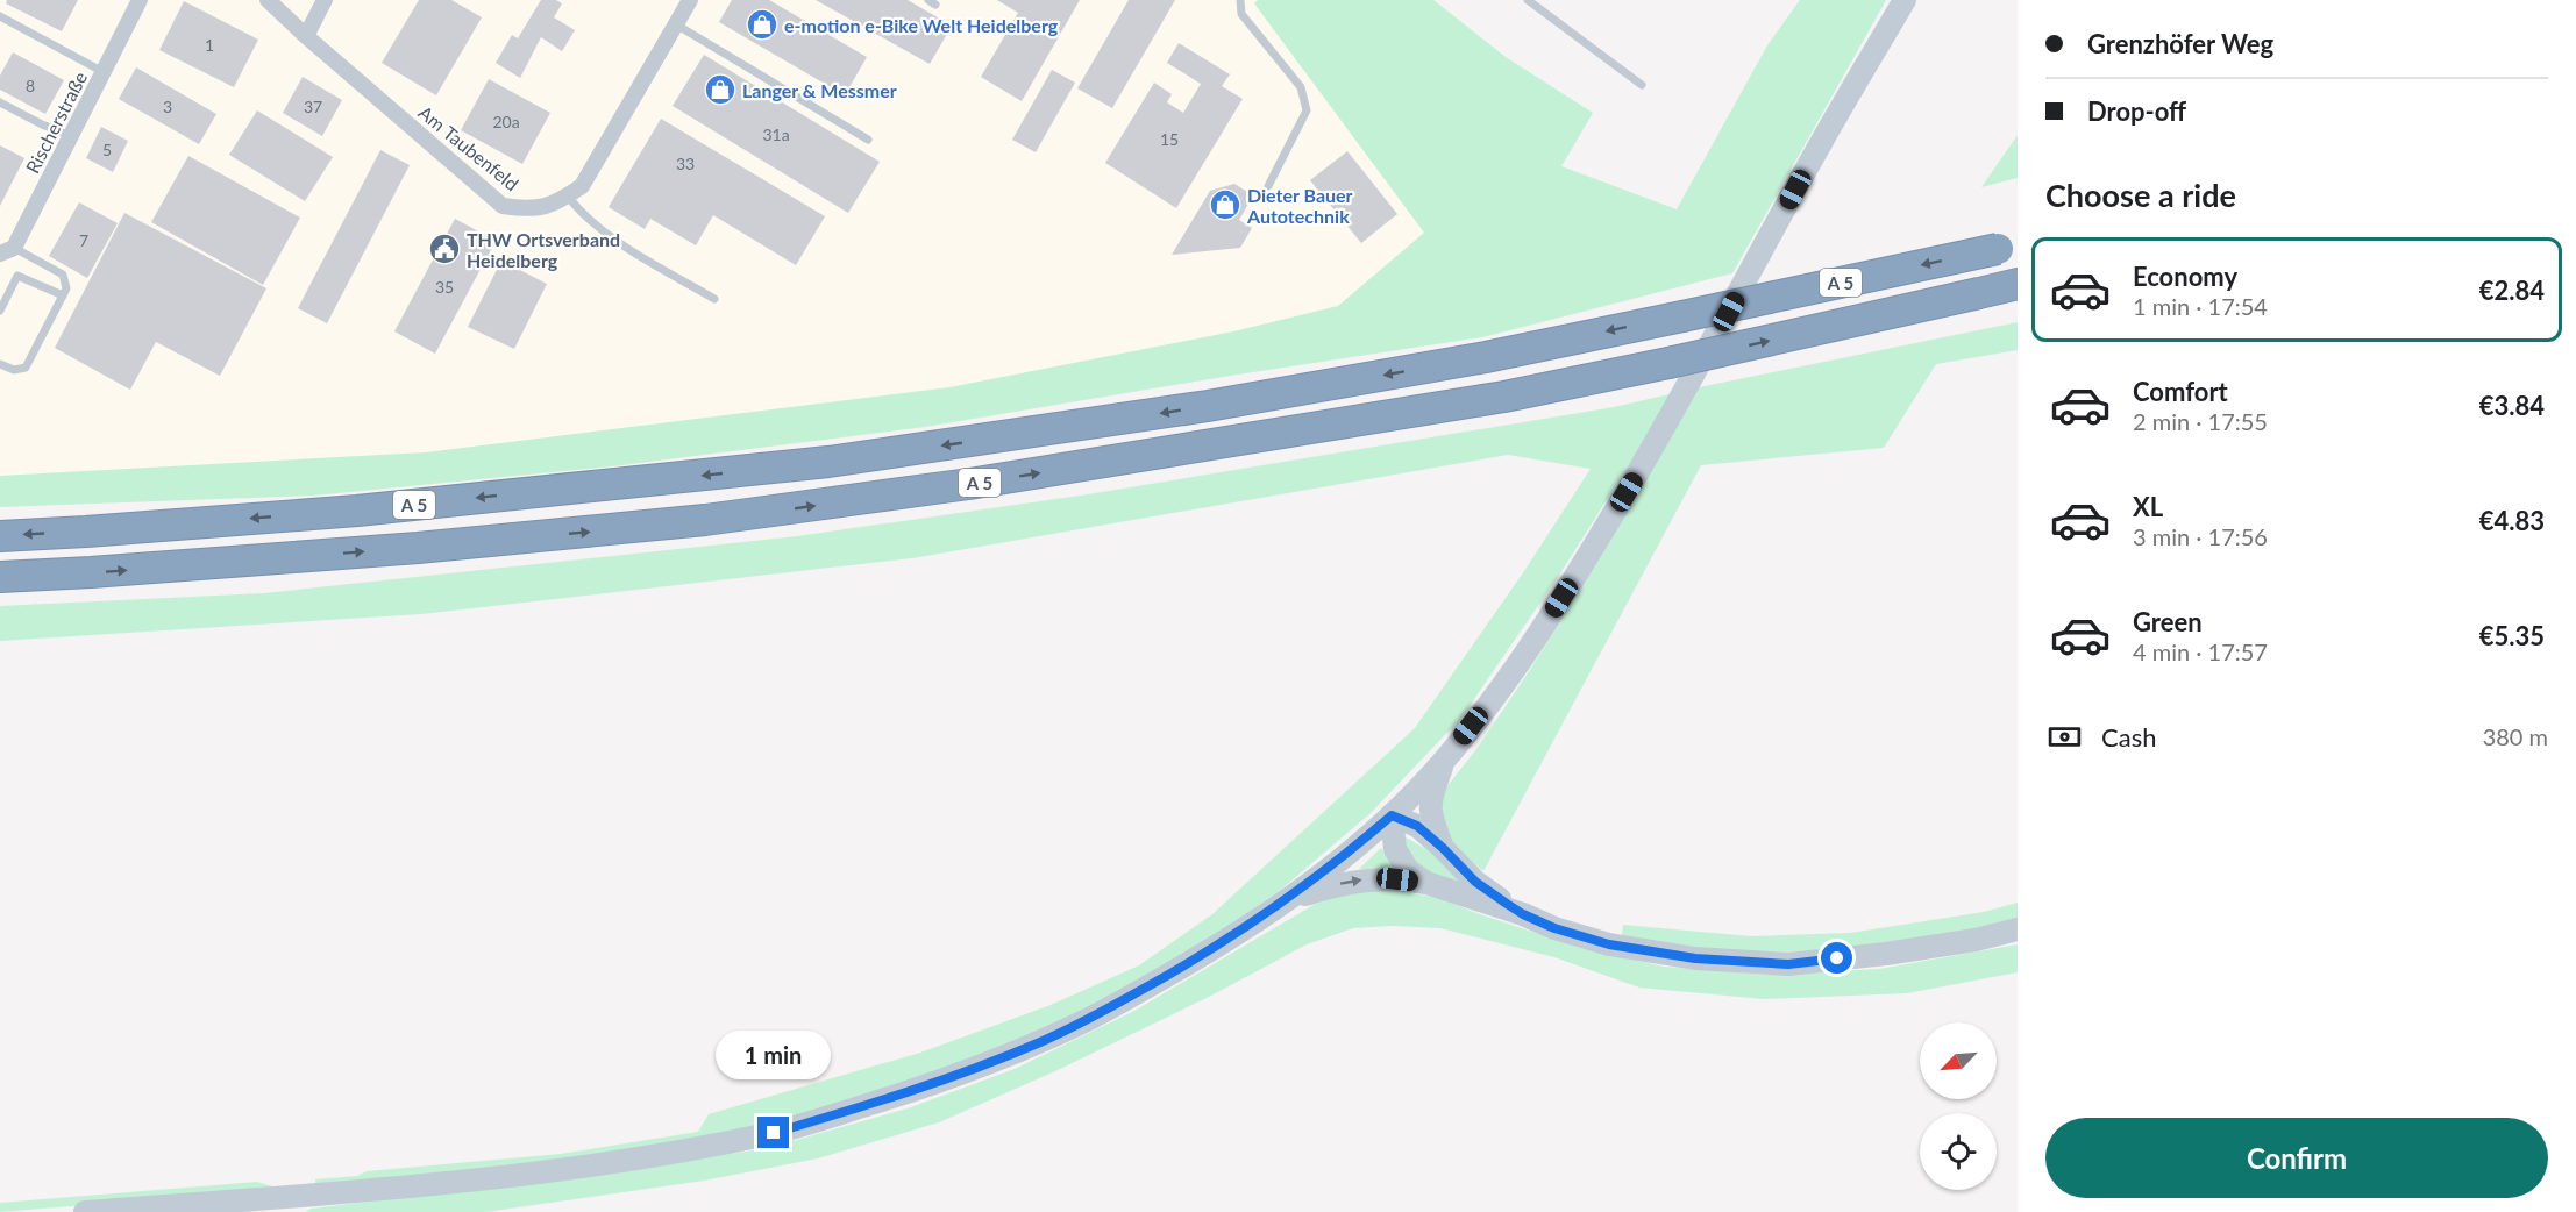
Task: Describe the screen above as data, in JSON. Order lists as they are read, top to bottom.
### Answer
{
  "streets": {
    "highway": ["A 5"],
    "street": ["Rischerstraße", "Am Taubenfeld"]
  },
  "places": {
    "shop": ["e-motion e-Bike Welt Heidelberg", "Langer & Messmer", "Dieter Bauer Autotechnik"],
    "public building": ["THW Ortsverband Heidelberg"]
  },
  "house_numbers": [
    "1",
    "8",
    "3",
    "37",
    "20a",
    "31a",
    "15",
    "5",
    "33",
    "7",
    "35"
  ],
  "north": "bottom left",
  "page": {
    "banner": ["Grenzhöfer Weg", "Drop-off"],
    "heading": "Choose a ride",
    "list": [
      {
        "name": "Economy",
        "note": "1 min · 17:54",
        "value": "€2.84"
      },
      {
        "name": "Comfort",
        "note": "2 min · 17:55",
        "value": "€3.84"
      },
      {
        "name": "XL",
        "note": "3 min · 17:56",
        "value": "€4.83"
      },
      {
        "name": "Green",
        "note": "4 min · 17:57",
        "value": "€5.35"
      }
    ],
    "pay": ["Cash", "380 m"],
    "bubble": "1 min",
    "buttons": "Confirm"
  }
}
